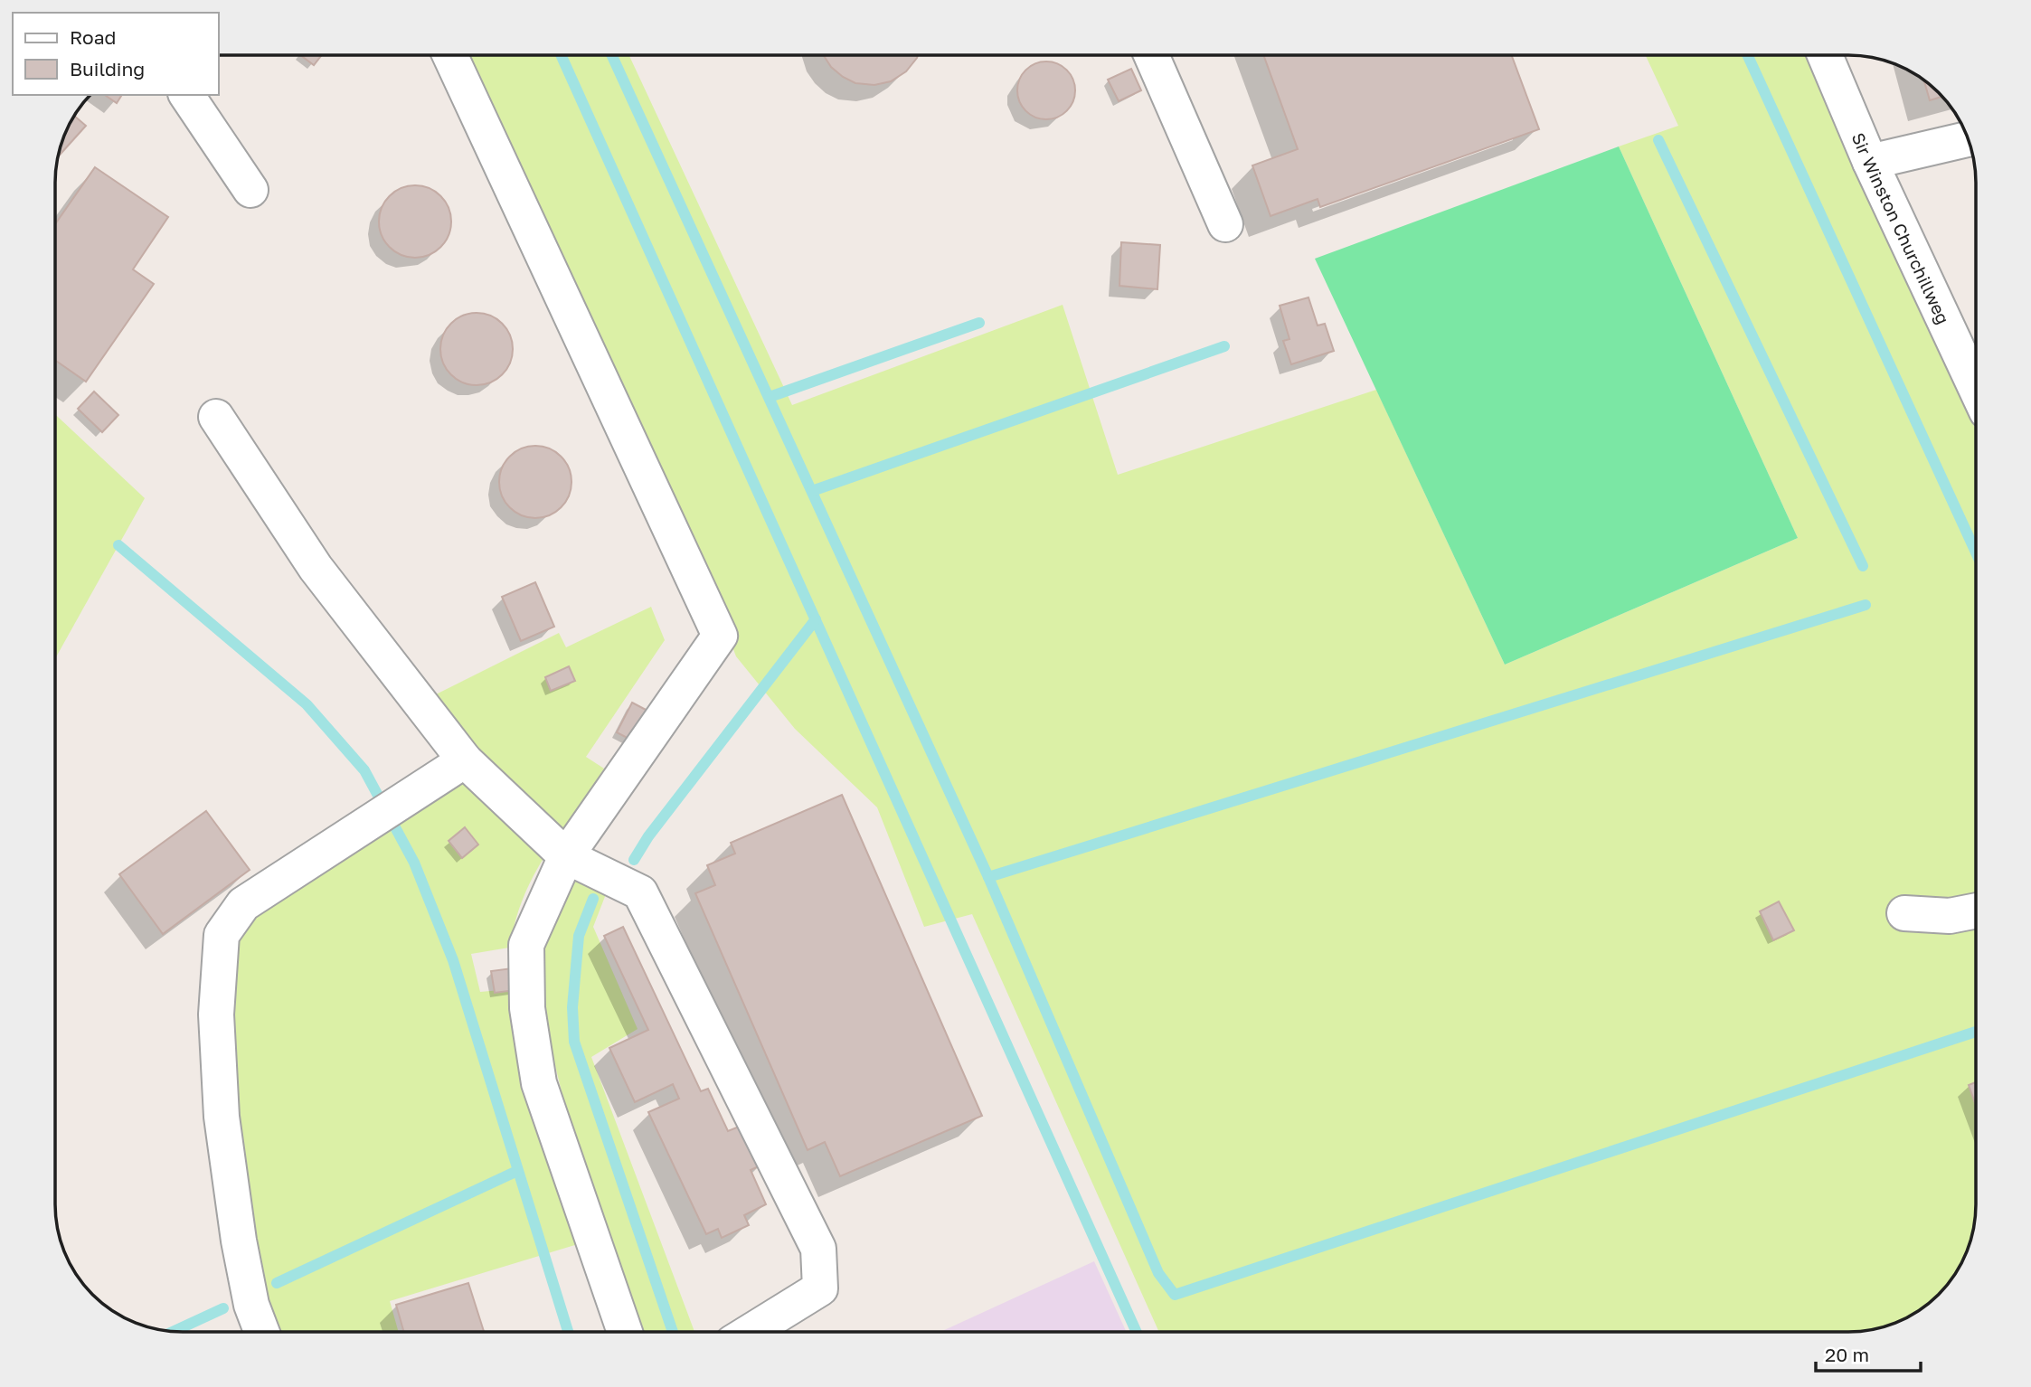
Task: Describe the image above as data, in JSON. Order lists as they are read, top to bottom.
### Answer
{
  "streets": {
    "street": ["Sir Winston Churchillweg"]
  },
  "legend": ["Road", "Building"],
  "scale_bar": "20 m"
}
